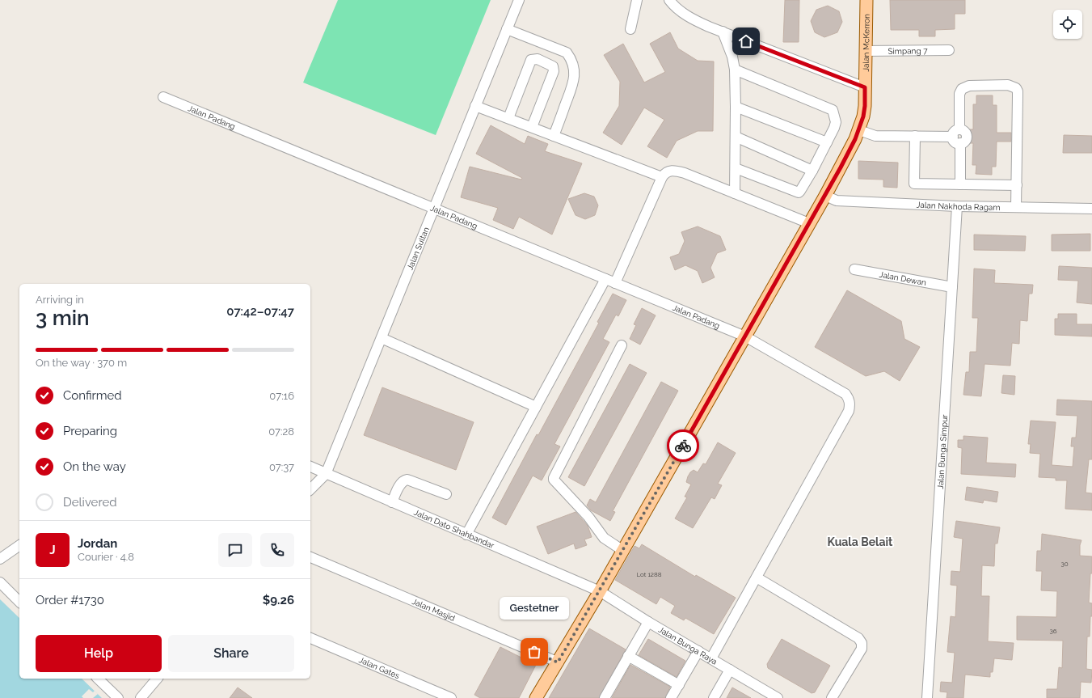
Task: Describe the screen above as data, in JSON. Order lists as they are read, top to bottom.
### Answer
{
  "streets": {
    "main road": ["Jalan McKerron"],
    "street": [
      "Simpang 7",
      "Jalan Padang",
      "Jalan Nakhoda Ragam",
      "Jalan Sultan",
      "Jalan Dewan",
      "Jalan Bunga Simpur",
      "Jalan Dato Shahbandar",
      "Jalan Masjid",
      "Jalan Bunga Raya",
      "Jalan Gates"
    ]
  },
  "crossings": [
    ["Jalan McKerron", "Simpang 7"],
    ["Jalan McKerron", "Jalan Padang"],
    ["Jalan McKerron", "Jalan Nakhoda Ragam"],
    ["Jalan McKerron", "Jalan Dato Shahbandar"],
    ["Jalan McKerron", "Jalan Masjid"],
    ["Jalan McKerron", "Jalan Bunga Raya"],
    ["Jalan Padang", "Jalan Sultan"],
    ["Jalan Padang", "Jalan Bunga Raya"],
    ["Jalan Nakhoda Ragam", "Jalan Bunga Simpur"],
    ["Jalan Sultan", "Jalan Dato Shahbandar"],
    ["Jalan Dewan", "Jalan Bunga Simpur"],
    ["Jalan Dato Shahbandar", "Jalan Bunga Raya"]
  ],
  "districts": ["Kuala Belait"],
  "places": ["Gestetner"],
  "house_numbers": ["30", "Lot 1288", "36"],
  "page": {
    "heading": ["3 min", "Arriving in", "07:42–07:47"],
    "panel": [
      "Jordan",
      "Courier · 4.8",
      "Order #1730",
      "$9.26"
    ],
    "bar": "On the way · 370 m",
    "list": [
      ["Confirmed", "07:16"],
      ["Preparing", "07:28"],
      ["On the way", "07:37"],
      "Delivered"
    ],
    "round": "J",
    "bubble": "Gestetner",
    "buttons": ["Help", "Share"]
  }
}
